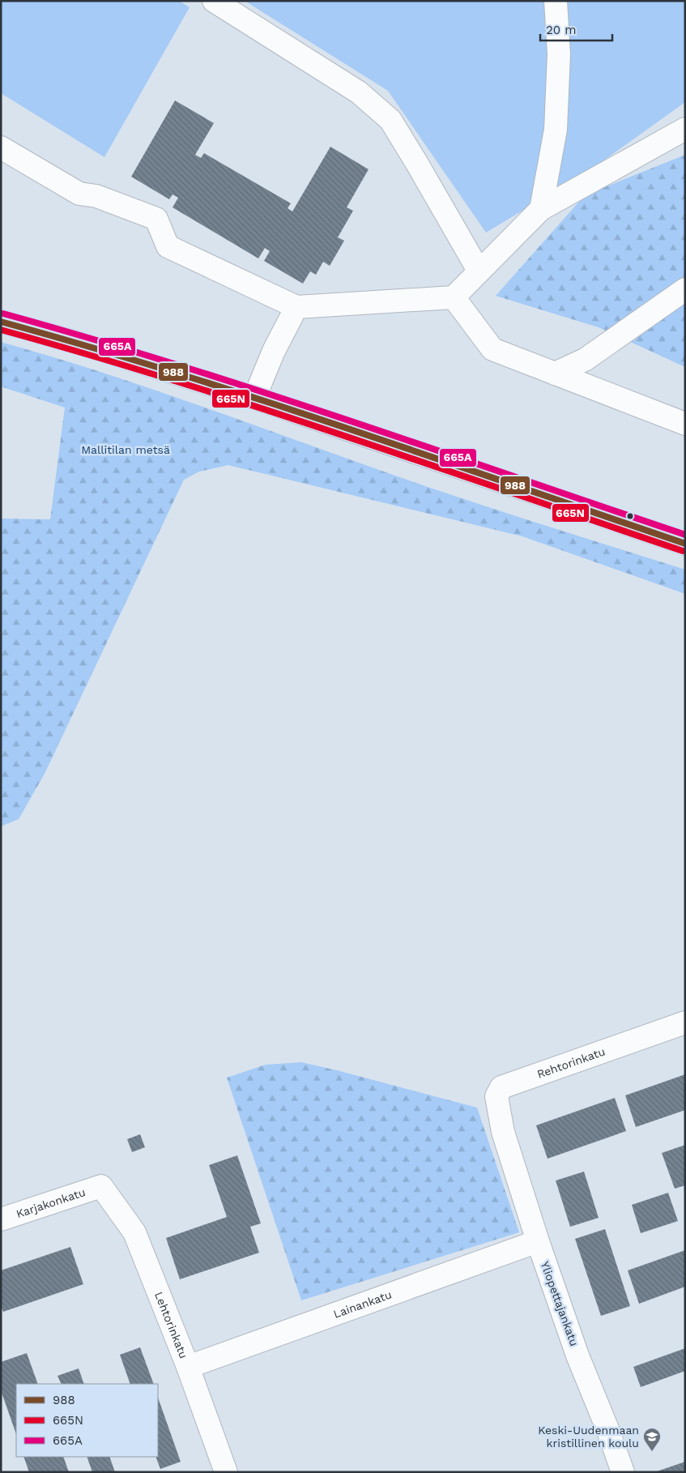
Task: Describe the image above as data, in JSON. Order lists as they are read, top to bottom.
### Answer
{
  "streets": {
    "street": [
      "Rehtorinkatu",
      "Karjakonkatu",
      "Yliopettajankatu",
      "Lainankatu",
      "Lehtorinkatu"
    ]
  },
  "crossings": [
    ["Rehtorinkatu", "Yliopettajankatu"],
    ["Karjakonkatu", "Lehtorinkatu"],
    ["Yliopettajankatu", "Lainankatu"],
    ["Lainankatu", "Lehtorinkatu"]
  ],
  "parks": ["Mallitilan metsä"],
  "places": {
    "school or university": ["Keski-Uudenmaan kristillinen koulu"]
  },
  "lines": ["transit line 665A", "transit line 988", "transit line 665N"],
  "legend": ["988", "665N", "665A"],
  "scale_bar": "20 m"
}
